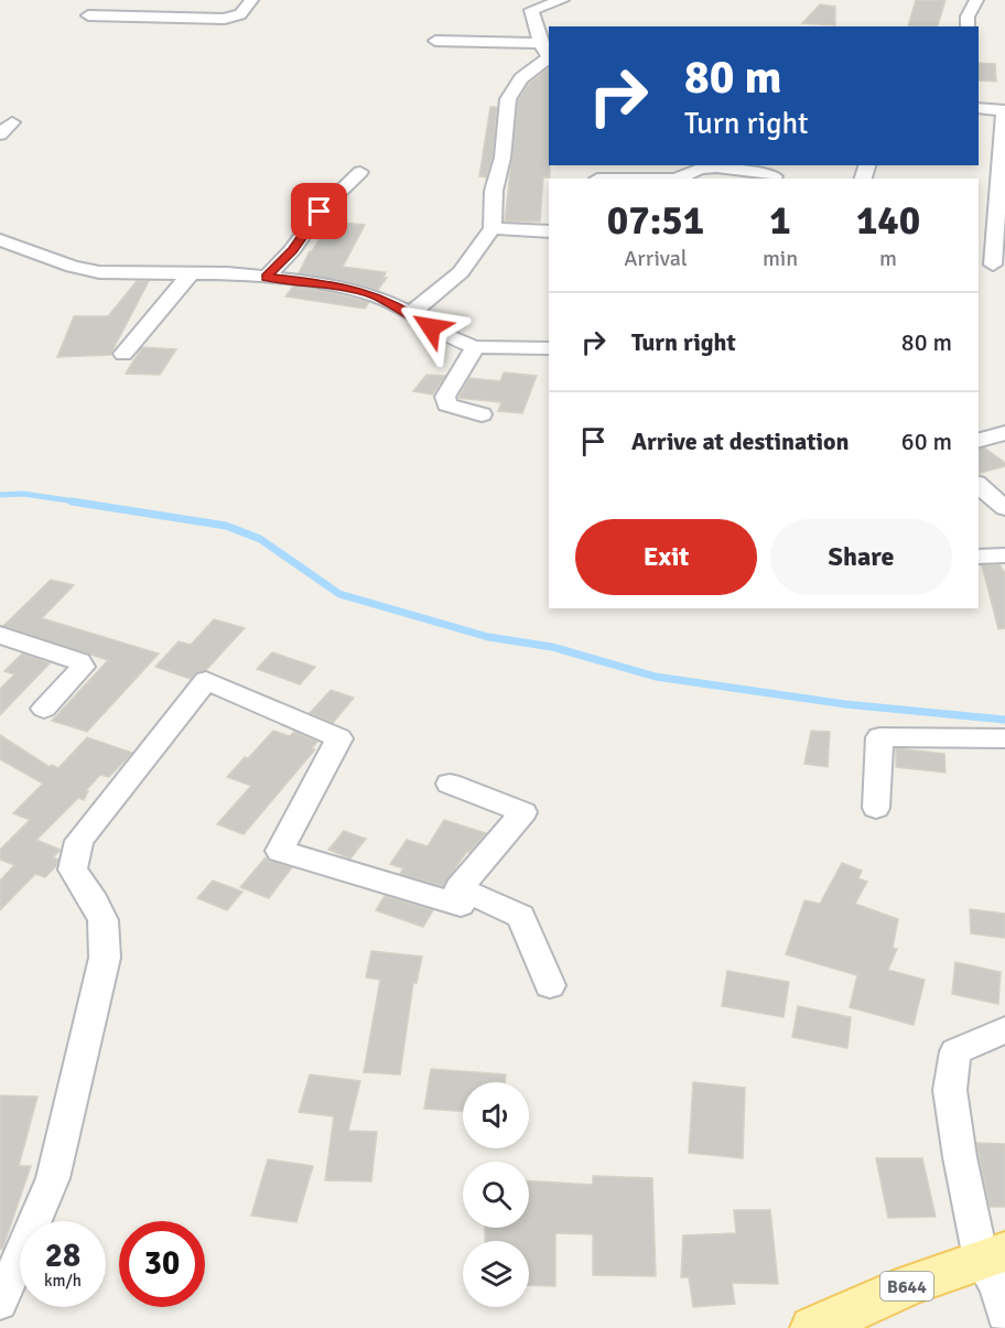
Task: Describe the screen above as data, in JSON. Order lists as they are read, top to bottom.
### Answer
{
  "streets": {
    "main road": ["B644"]
  },
  "page": {
    "turn": ["80 m", "Turn right"],
    "eta": [
      "07:51",
      "Arrival",
      "1",
      "min",
      "140",
      "m"
    ],
    "list": [
      {
        "name": "Turn right",
        "value": "80 m"
      },
      {
        "name": "Arrive at destination",
        "value": "60 m"
      }
    ],
    "buttons": ["Exit", "Share"],
    "speed": "28 km/h",
    "limit": "30"
  }
}
